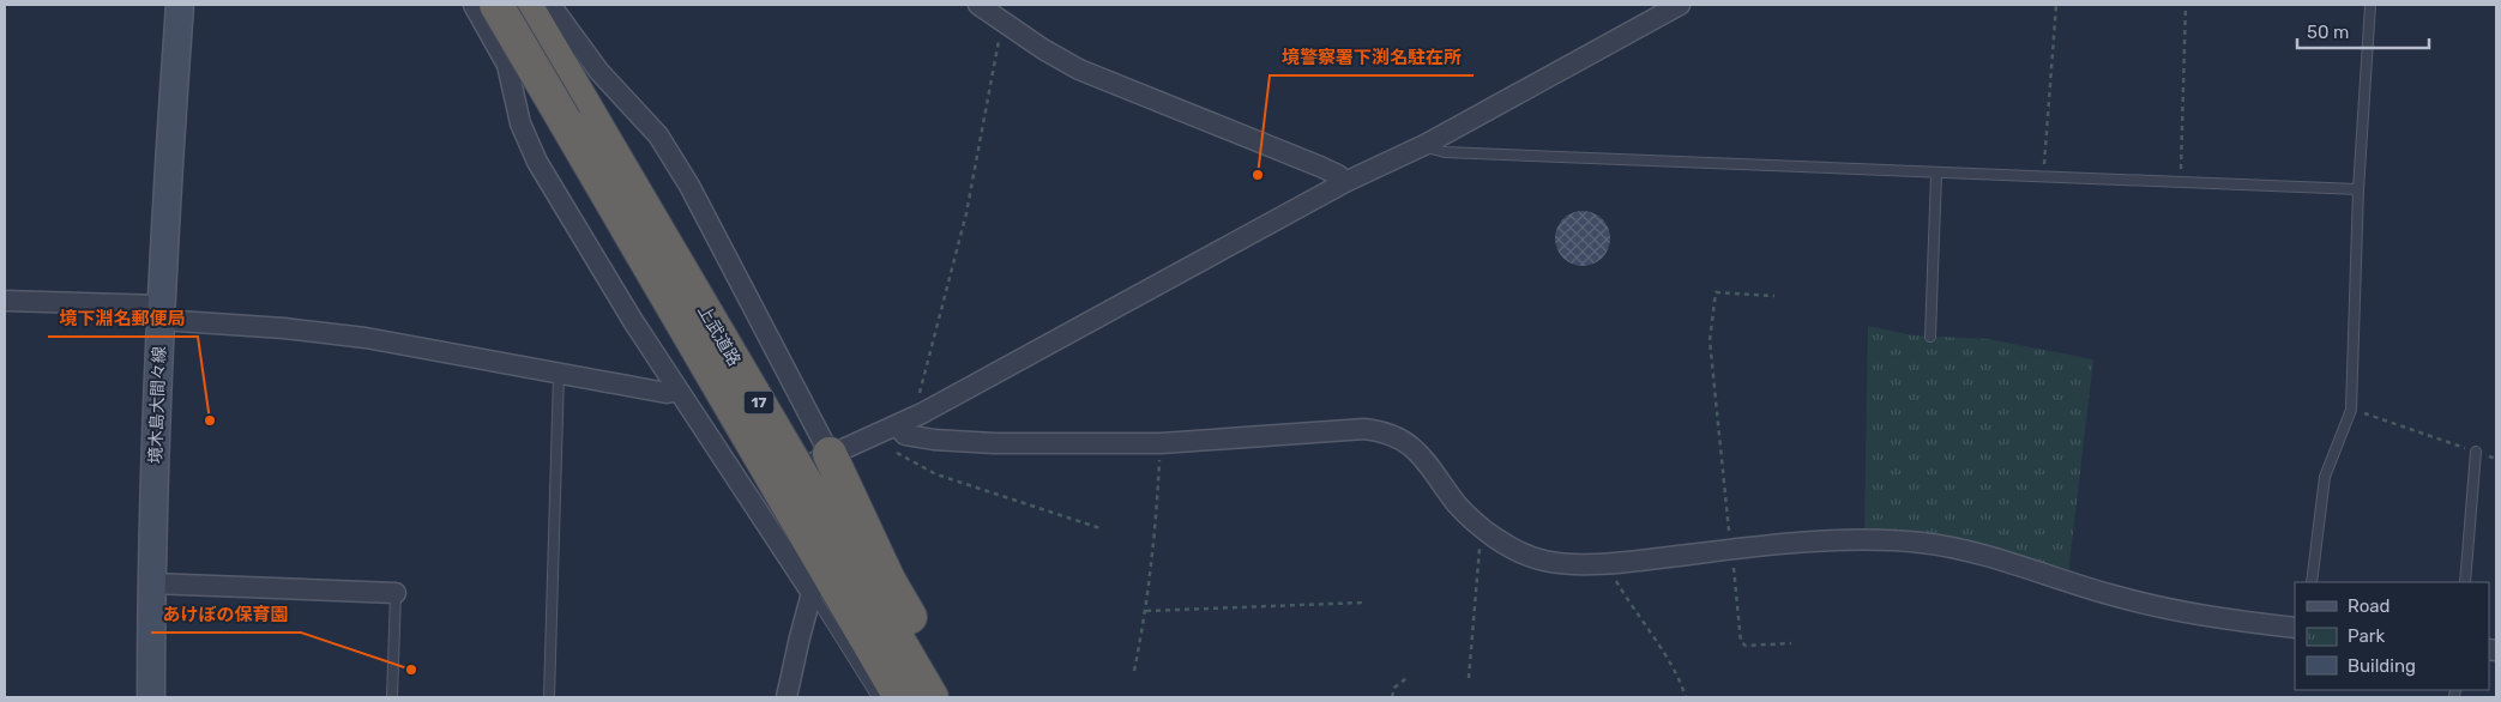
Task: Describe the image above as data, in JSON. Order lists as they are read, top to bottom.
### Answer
{
  "streets": {
    "highway": ["上武道路", "17"],
    "main road": ["境木島大間々線"]
  },
  "places": ["境警察署下渕名駐在所", "境下淵名郵便局", "あけぼの保育園"],
  "legend": ["Road", "Park", "Building"],
  "scale_bar": "50 m"
}
